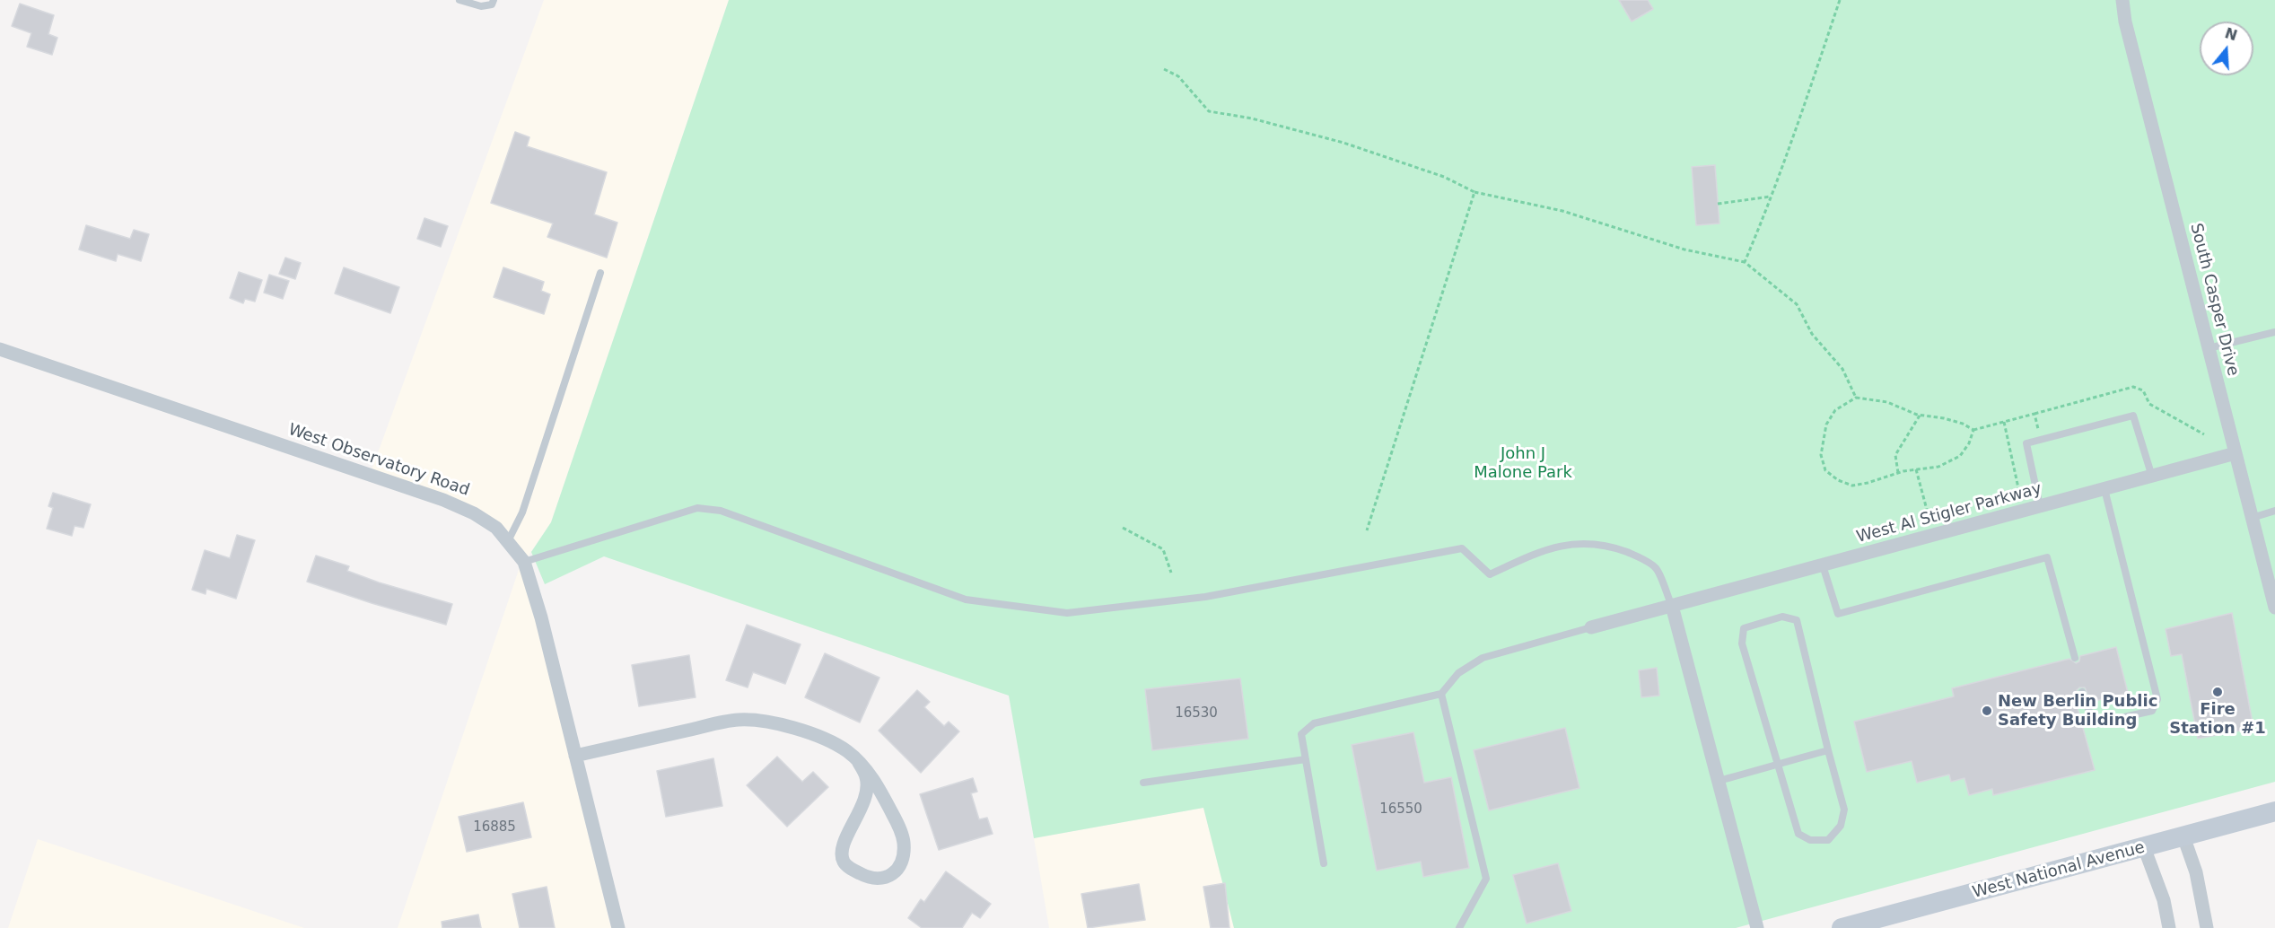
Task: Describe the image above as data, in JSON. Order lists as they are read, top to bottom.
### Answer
{
  "streets": {
    "main road": ["West National Avenue"],
    "street": ["South Casper Drive", "West Observatory Road", "West Al Stigler Parkway"]
  },
  "crossings": [
    ["South Casper Drive", "West Al Stigler Parkway"]
  ],
  "parks": ["John J Malone Park"],
  "places": ["Fire Station #1", "New Berlin Public Safety Building"],
  "house_numbers": ["16530", "16550", "16885"],
  "north": "top"
}
